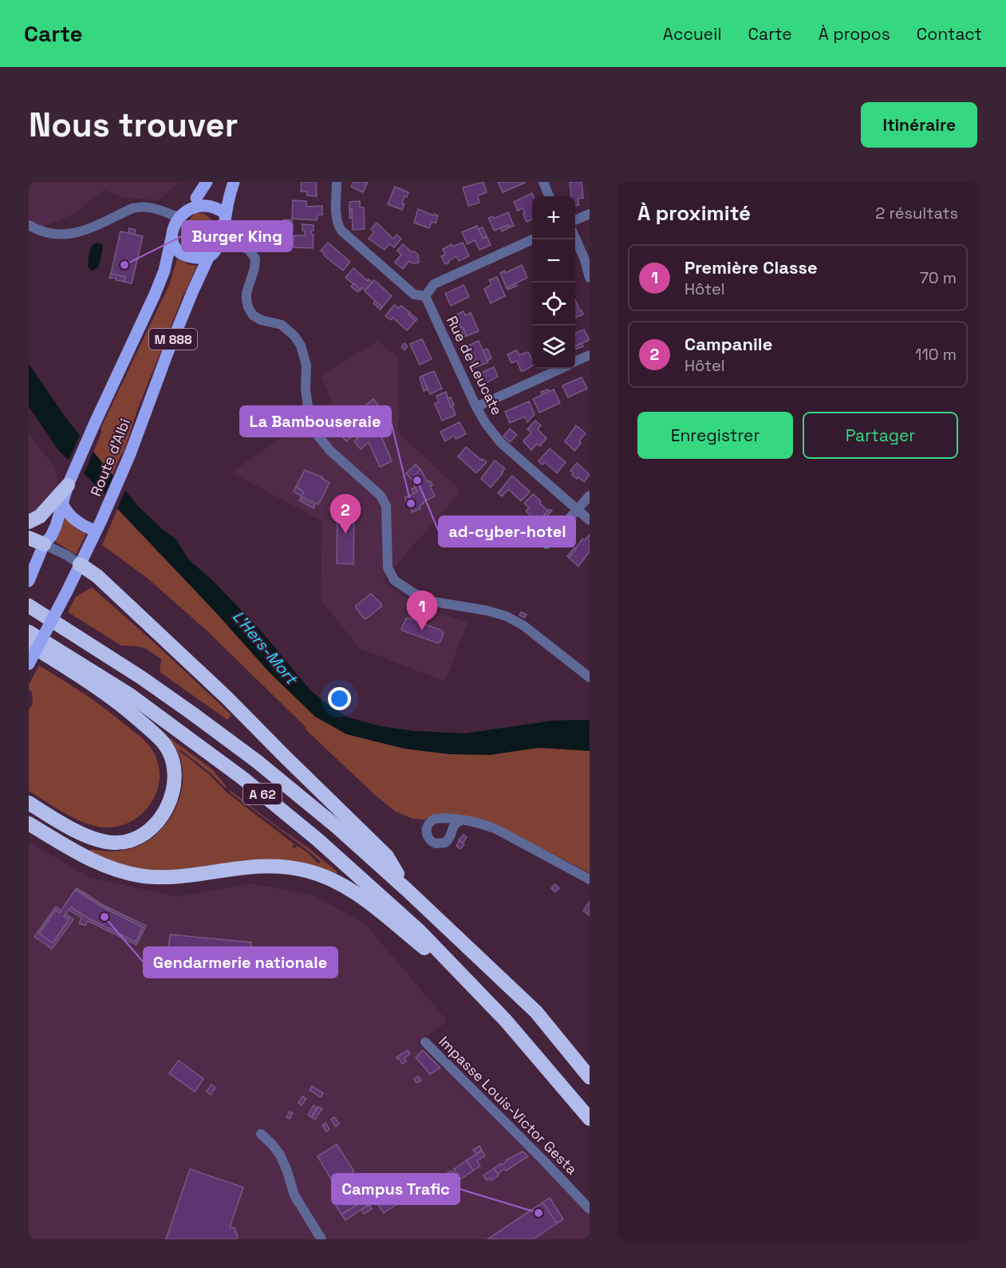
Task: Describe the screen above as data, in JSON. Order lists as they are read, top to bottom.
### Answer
{
  "streets": {
    "highway": ["A 62"],
    "main road": ["M 888", "Route d'Albi"],
    "street": ["Rue de Leucate", "Impasse Louis-Victor Gesta"]
  },
  "water": ["L'Hers-Mort"],
  "places": [
    "Burger King",
    "ad-cyber-hotel",
    "La Bambouseraie",
    "Gendarmerie nationale",
    "Campus Trafic"
  ],
  "page": {
    "header": "Carte",
    "nav": [
      "Accueil",
      "Carte",
      "À propos",
      "Contact"
    ],
    "buttons": [
      "Itinéraire",
      ["Enregistrer", "Partager"]
    ],
    "title": "Nous trouver",
    "heading": ["À proximité", "2 résultats"],
    "map_buttons": ["+", "−"],
    "list": [
      {
        "mark": "1",
        "name": "Première Classe",
        "note": "Hôtel",
        "value": "70 m"
      },
      {
        "mark": "2",
        "name": "Campanile",
        "note": "Hôtel",
        "value": "110 m"
      }
    ],
    "pins": ["2", "1"]
  }
}
